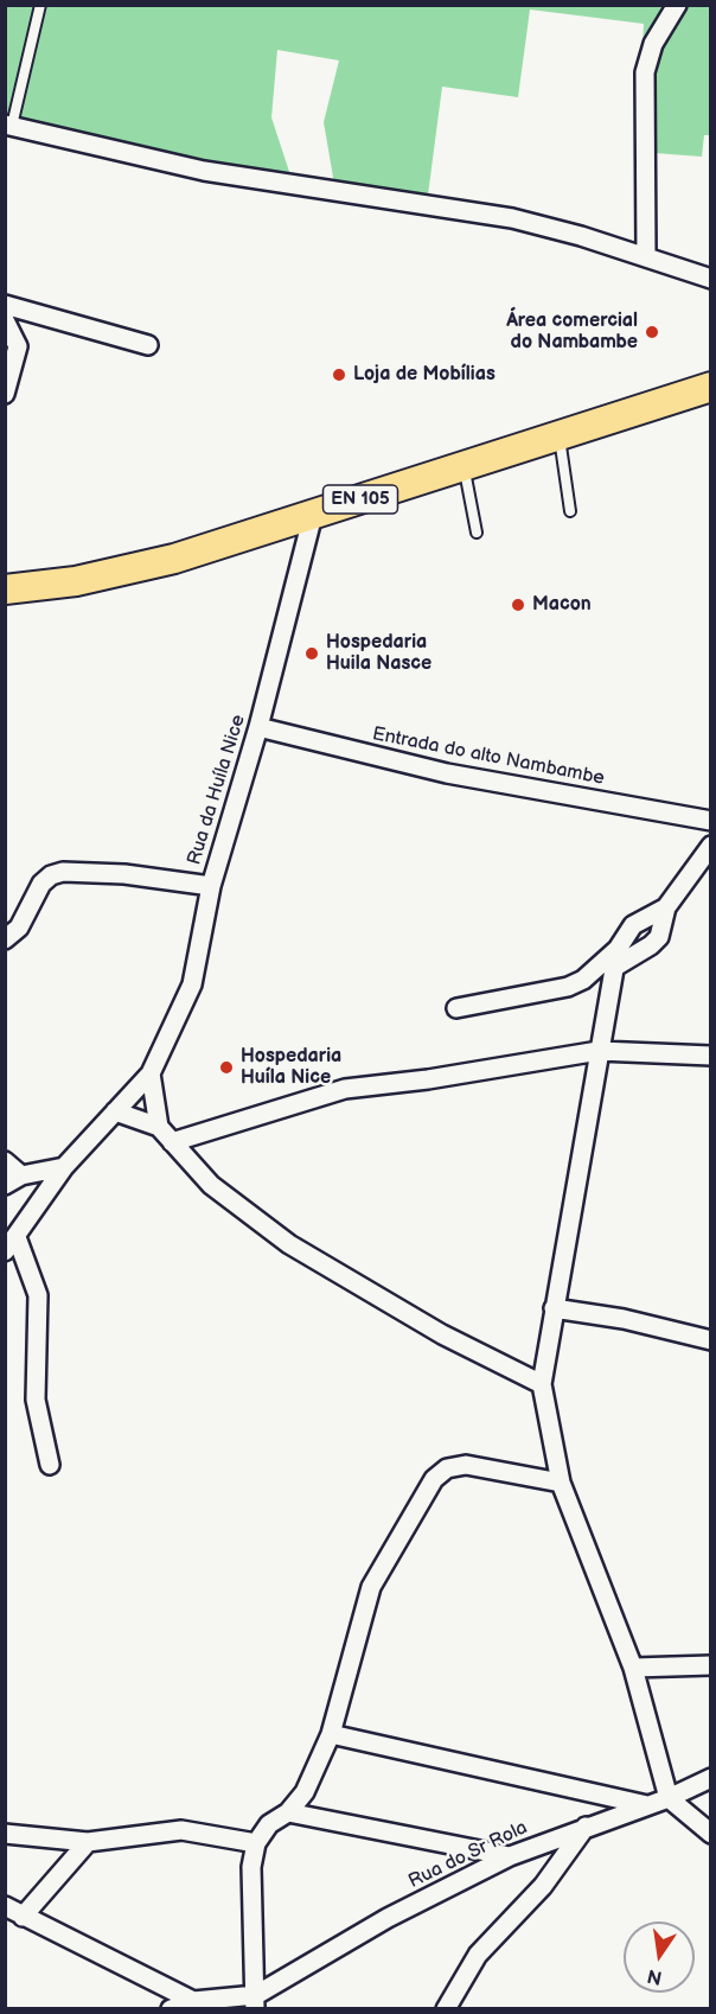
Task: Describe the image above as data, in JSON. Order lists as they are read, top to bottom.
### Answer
{
  "streets": {
    "main road": ["EN 105"],
    "street": ["Entrada do alto Nambambe", "Rua da Huíla Nice", "Rua do Sr Rola"]
  },
  "crossings": [
    ["EN 105", "Rua da Huíla Nice"],
    ["Entrada do alto Nambambe", "Rua da Huíla Nice"]
  ],
  "places": [
    "Área comercial do Nambambe",
    "Loja de Mobílias",
    "Macon",
    "Hospedaria Huila Nasce",
    "Hospedaria Huíla Nice"
  ],
  "north": "bottom"
}
